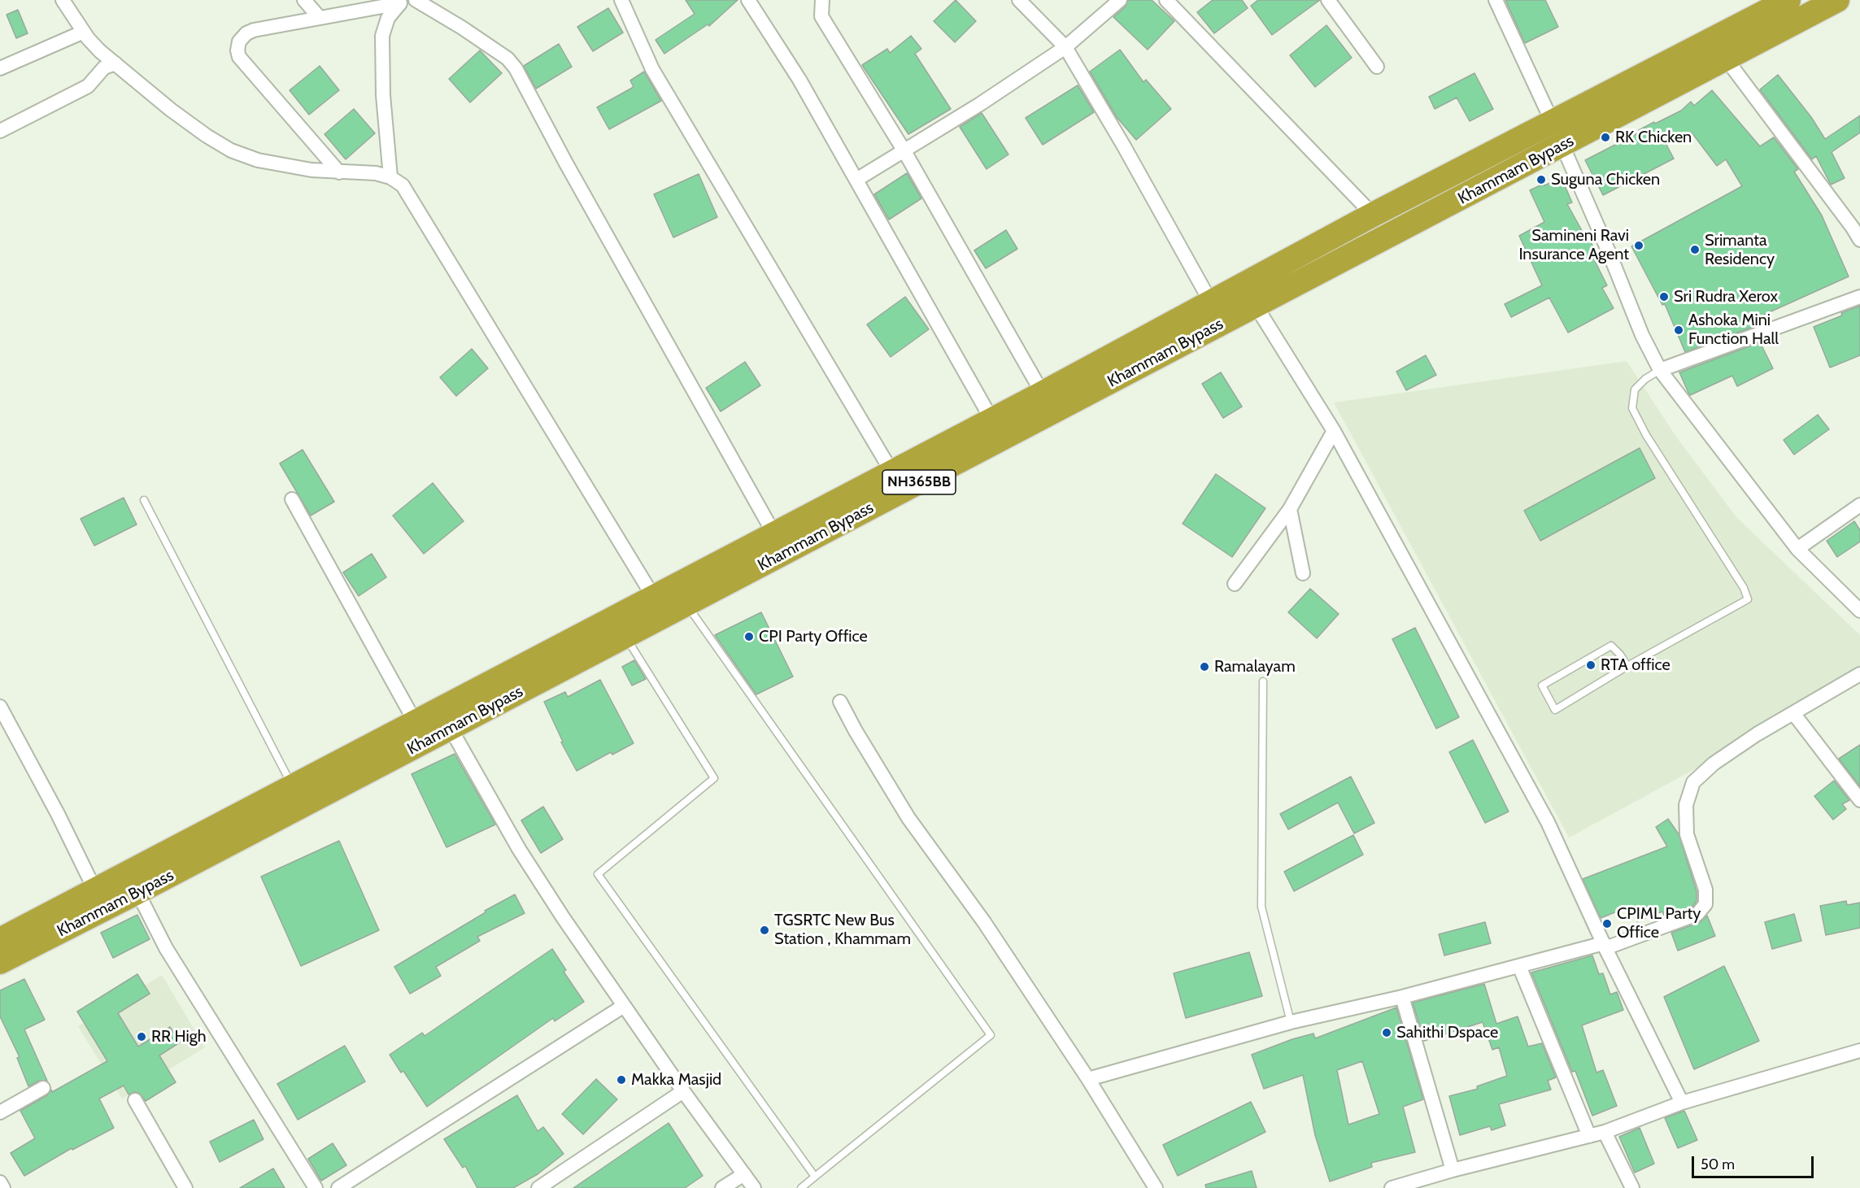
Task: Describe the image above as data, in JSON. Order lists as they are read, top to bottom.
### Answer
{
  "streets": {
    "highway": ["Khammam Bypass", "NH365BB"]
  },
  "places": [
    "RK Chicken",
    "Suguna Chicken",
    "Samineni Ravi Insurance Agent",
    "Srimanta Residency",
    "Sri Rudra Xerox",
    "Ashoka Mini Function Hall",
    "CPI Party Office",
    "RTA office",
    "Ramalayam",
    "CPIML Party Office",
    "TGSRTC New Bus Station , Khammam",
    "Sahithi Dspace",
    "RR High",
    "Makka Masjid"
  ],
  "scale_bar": "50 m"
}
